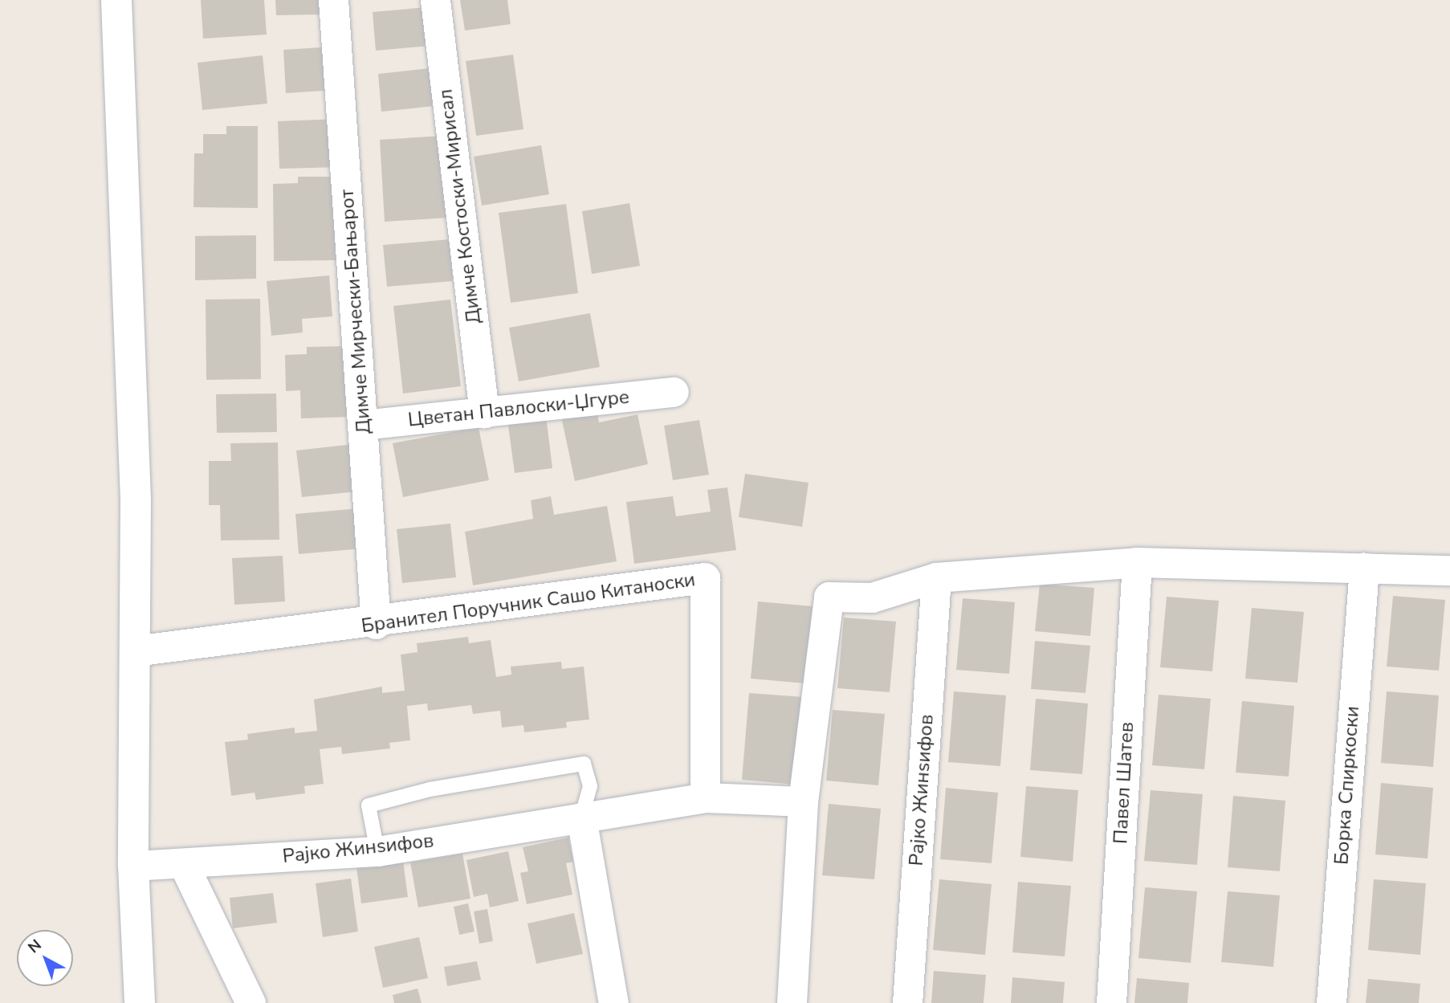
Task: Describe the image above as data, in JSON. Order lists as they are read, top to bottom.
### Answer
{
  "streets": {
    "main road": ["Бранител Поручник Сашо Китаноски"],
    "street": [
      "Димче Костоски-Мирисал",
      "Димче Мирчески-Бањарот",
      "Цветан Павлоски-Џгуре",
      "Павел Шатев",
      "Борка Спиркоски",
      "Рајко Жинѕифов"
    ]
  },
  "crossings": [
    ["Димче Костоски-Мирисал", "Цветан Павлоски-Џгуре"],
    ["Димче Мирчески-Бањарот", "Цветан Павлоски-Џгуре"],
    ["Димче Мирчески-Бањарот", "Бранител Поручник Сашо Китаноски"],
    ["Бранител Поручник Сашо Китаноски", "Рајко Жинѕифов"]
  ],
  "north": "top left"
}
